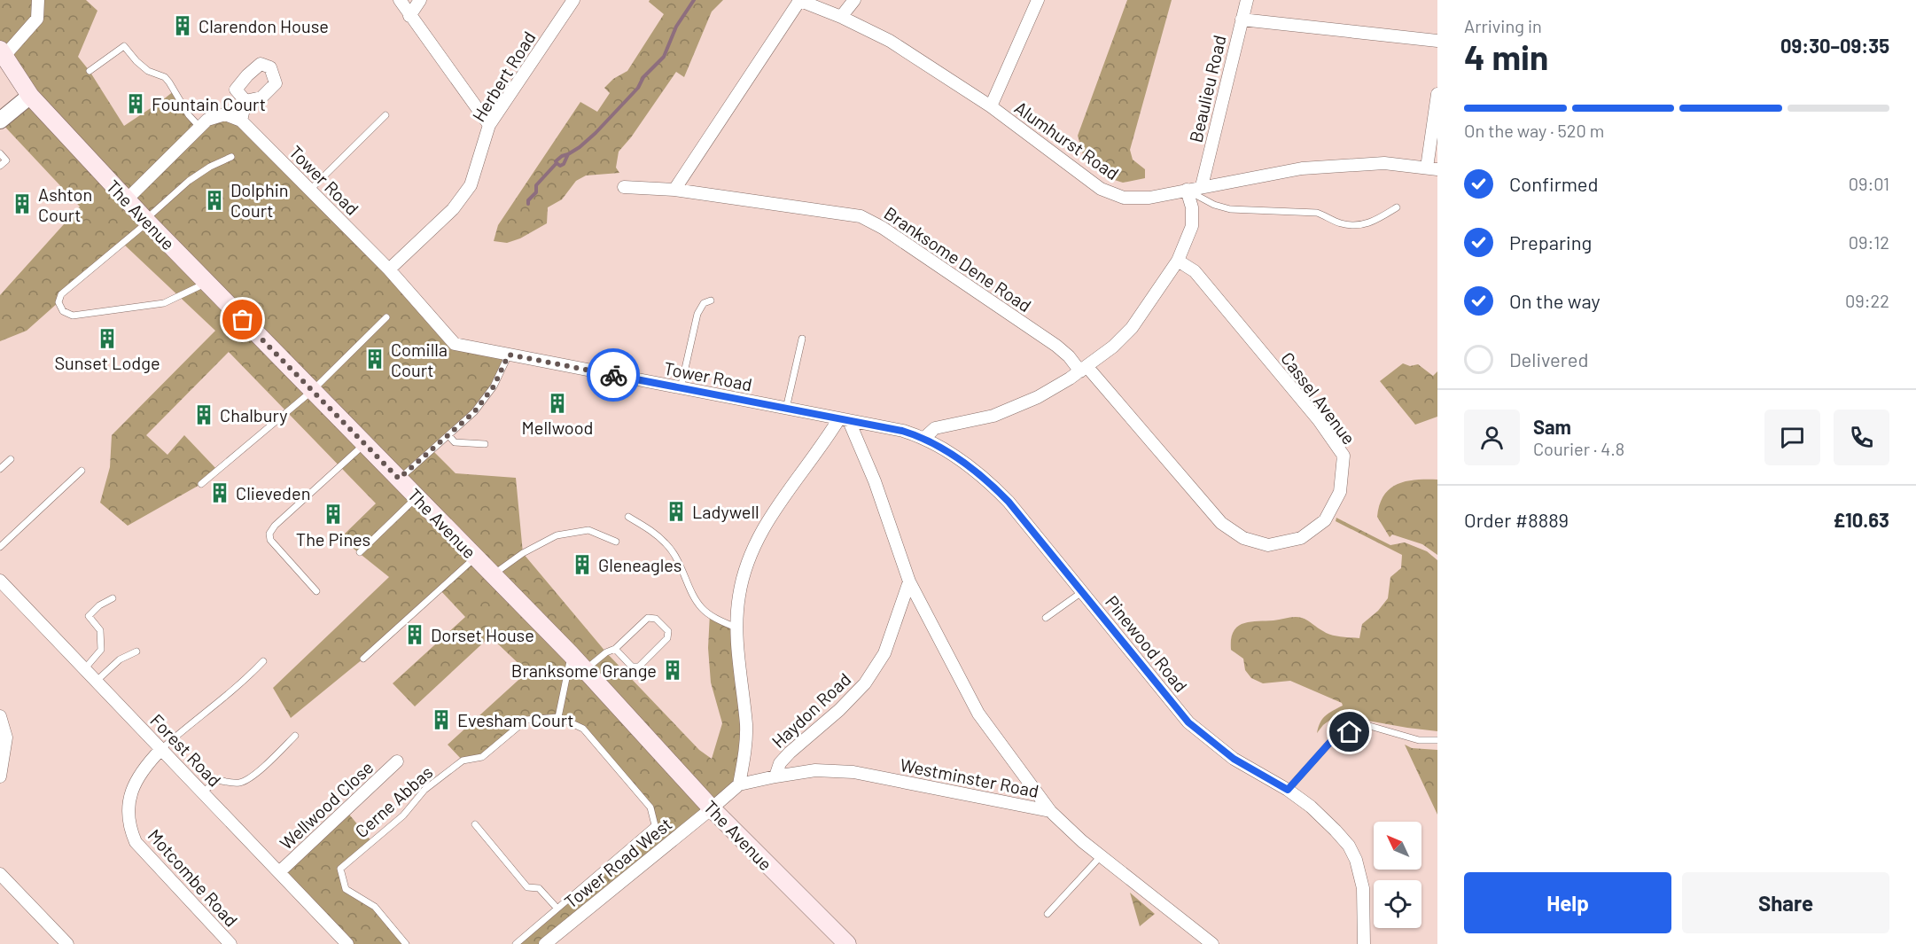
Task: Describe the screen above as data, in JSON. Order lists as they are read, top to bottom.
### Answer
{
  "streets": {
    "main road": ["The Avenue"],
    "street": [
      "Herbert Road",
      "Beaulieu Road",
      "Alumhurst Road",
      "Tower Road",
      "Branksome Dene Road",
      "Cassel Avenue",
      "Pinewood Road",
      "Haydon Road",
      "Forest Road",
      "Westminster Road",
      "Wellwood Close",
      "Tower Road West",
      "Motcombe Road"
    ],
    "lane": ["Cerne Abbas"]
  },
  "crossings": [
    ["Herbert Road", "Tower Road"],
    ["Beaulieu Road", "Alumhurst Road"],
    ["Tower Road", "Pinewood Road"],
    ["The Avenue", "Tower Road West"],
    ["Branksome Dene Road", "Cassel Avenue"],
    ["Haydon Road", "Westminster Road"],
    ["Forest Road", "Wellwood Close"],
    ["Forest Road", "Motcombe Road"]
  ],
  "places": {
    "building": [
      "Clarendon House",
      "Fountain Court",
      "Dolphin Court",
      "Ashton Court",
      "Sunset Lodge",
      "Comilla Court",
      "Mellwood",
      "Chalbury",
      "Clieveden",
      "Ladywell",
      "The Pines",
      "Gleneagles",
      "Dorset House",
      "Branksome Grange",
      "Evesham Court"
    ]
  },
  "north": "top left",
  "page": {
    "heading": ["4 min", "Arriving in", "09:30–09:35"],
    "panel": [
      "Sam",
      "Courier · 4.8",
      "Order #8889",
      "£10.63"
    ],
    "bar": "On the way · 520 m",
    "list": [
      ["Confirmed", "09:01"],
      ["Preparing", "09:12"],
      ["On the way", "09:22"],
      "Delivered"
    ],
    "buttons": ["Help", "Share"]
  }
}
